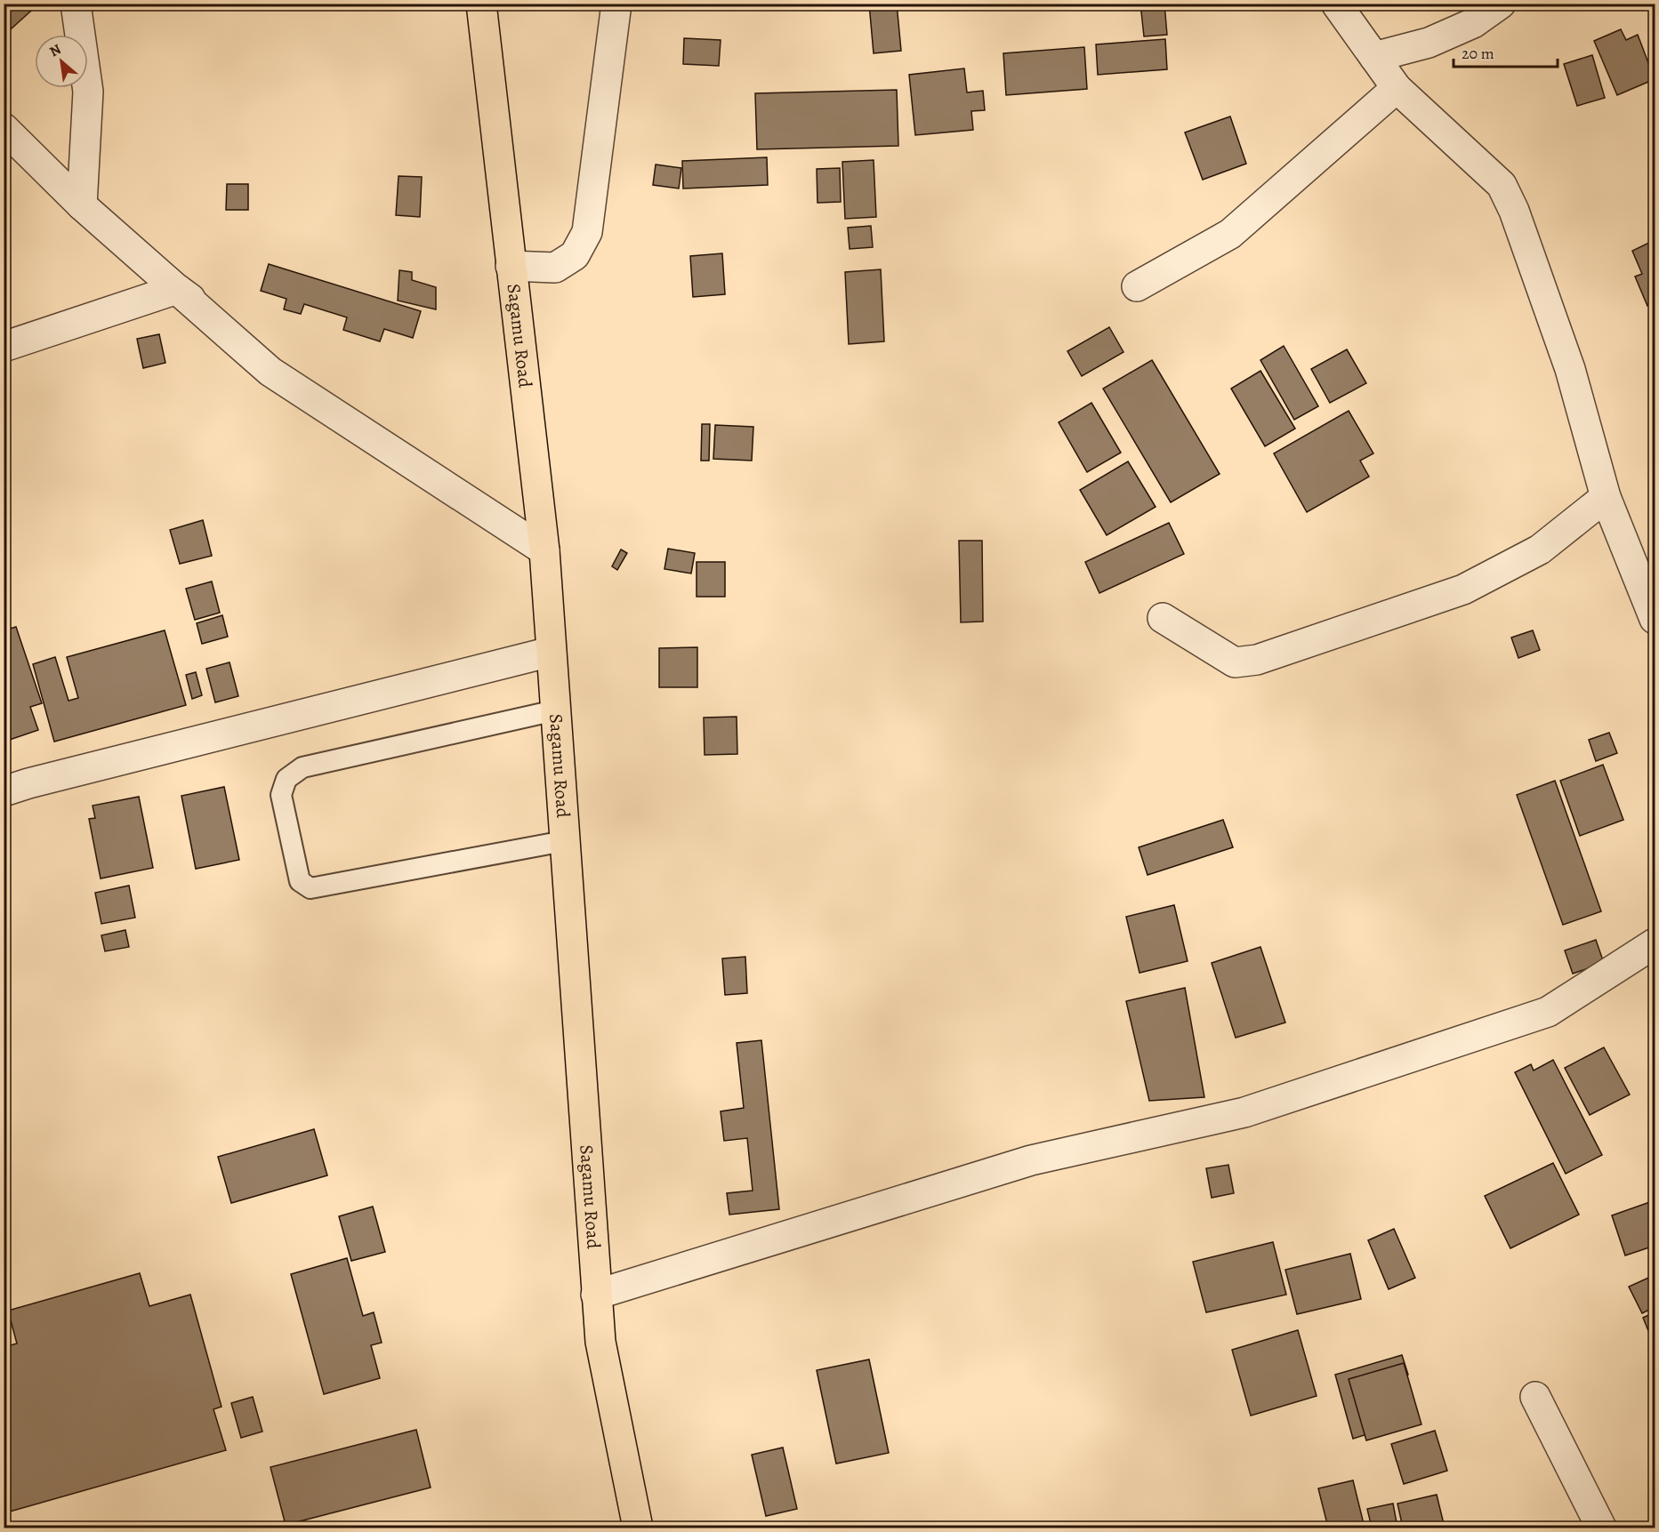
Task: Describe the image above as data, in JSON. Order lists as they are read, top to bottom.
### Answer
{
  "streets": {
    "highway": ["Sagamu Road"]
  },
  "scale_bar": "20 m",
  "north": "top left"
}
